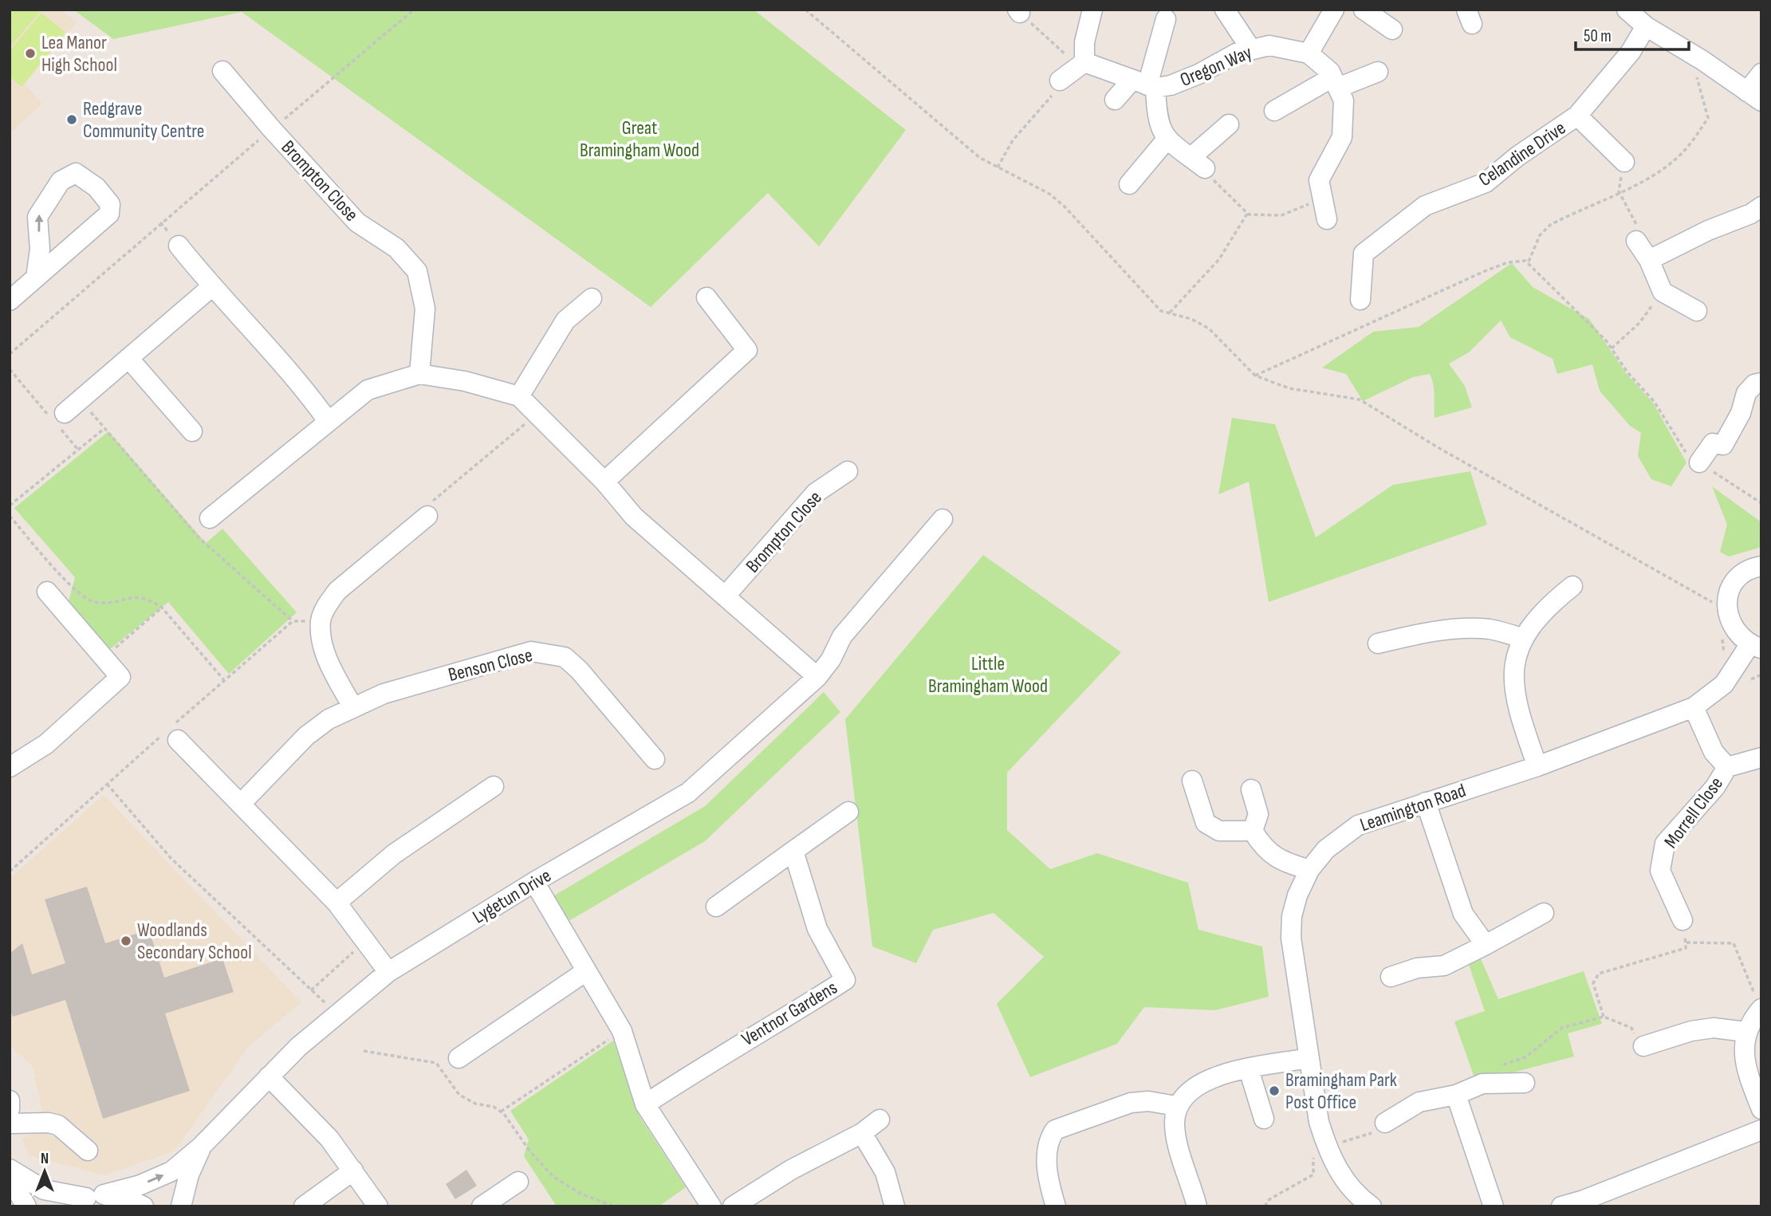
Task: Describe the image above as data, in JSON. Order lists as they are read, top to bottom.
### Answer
{
  "streets": {
    "street": [
      "Oregon Way",
      "Celandine Drive",
      "Brompton Close",
      "Benson Close",
      "Leamington Road",
      "Morrell Close",
      "Lygetun Drive",
      "Ventnor Gardens"
    ]
  },
  "crossings": [
    ["Leamington Road", "Morrell Close"]
  ],
  "parks": ["Great Bramingham Wood", "Little Bramingham Wood"],
  "places": [
    "Lea Manor High School",
    "Redgrave Community Centre",
    "Woodlands Secondary School",
    "Bramingham Park Post Office"
  ],
  "scale_bar": "50 m",
  "north": "top"
}
